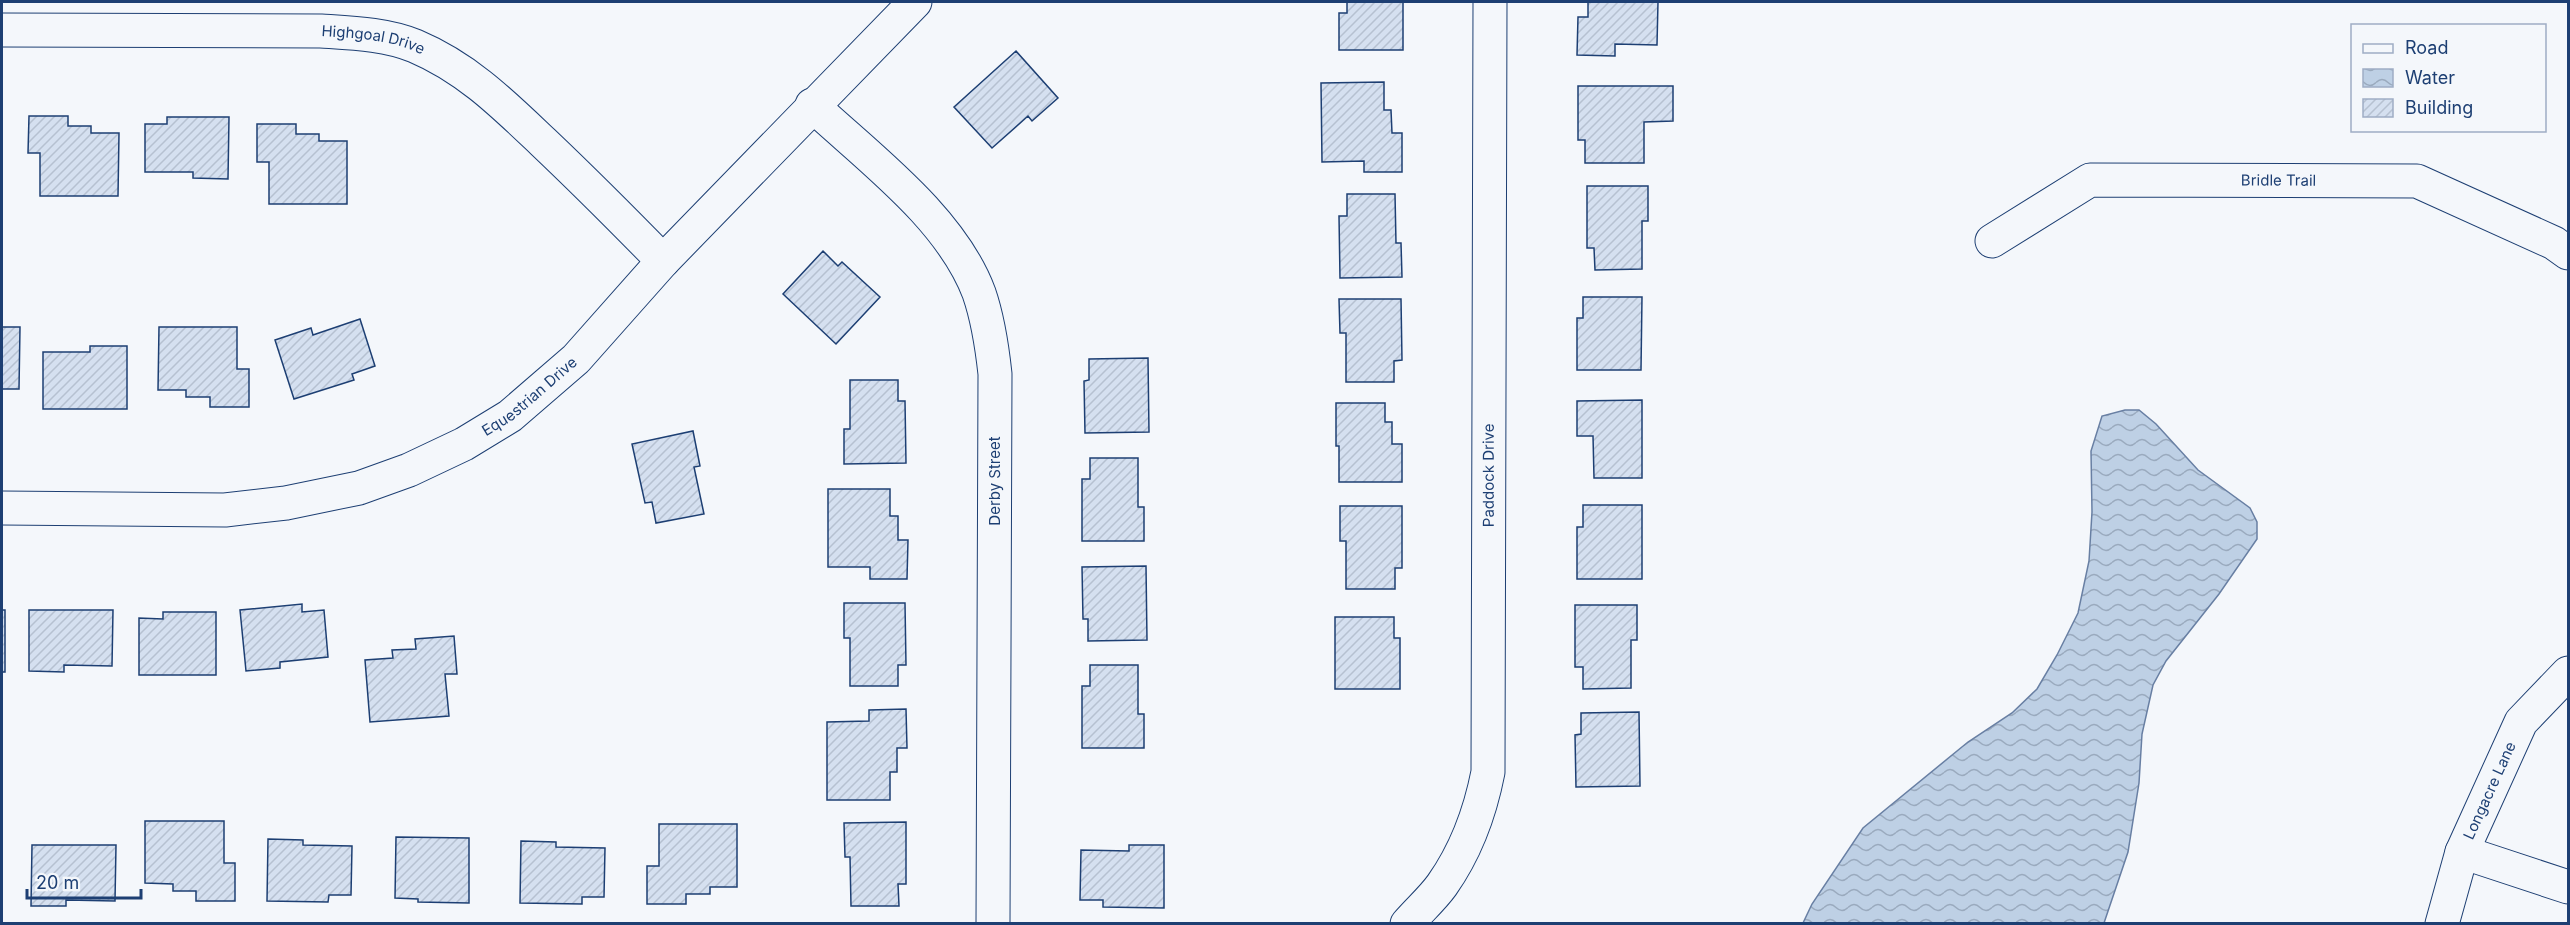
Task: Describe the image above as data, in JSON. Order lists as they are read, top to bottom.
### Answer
{
  "streets": {
    "street": [
      "Highgoal Drive",
      "Bridle Trail",
      "Equestrian Drive",
      "Paddock Drive",
      "Derby Street",
      "Longacre Lane"
    ]
  },
  "crossings": [
    ["Highgoal Drive", "Equestrian Drive"],
    ["Equestrian Drive", "Derby Street"]
  ],
  "legend": ["Road", "Water", "Building"],
  "scale_bar": "20 m"
}
